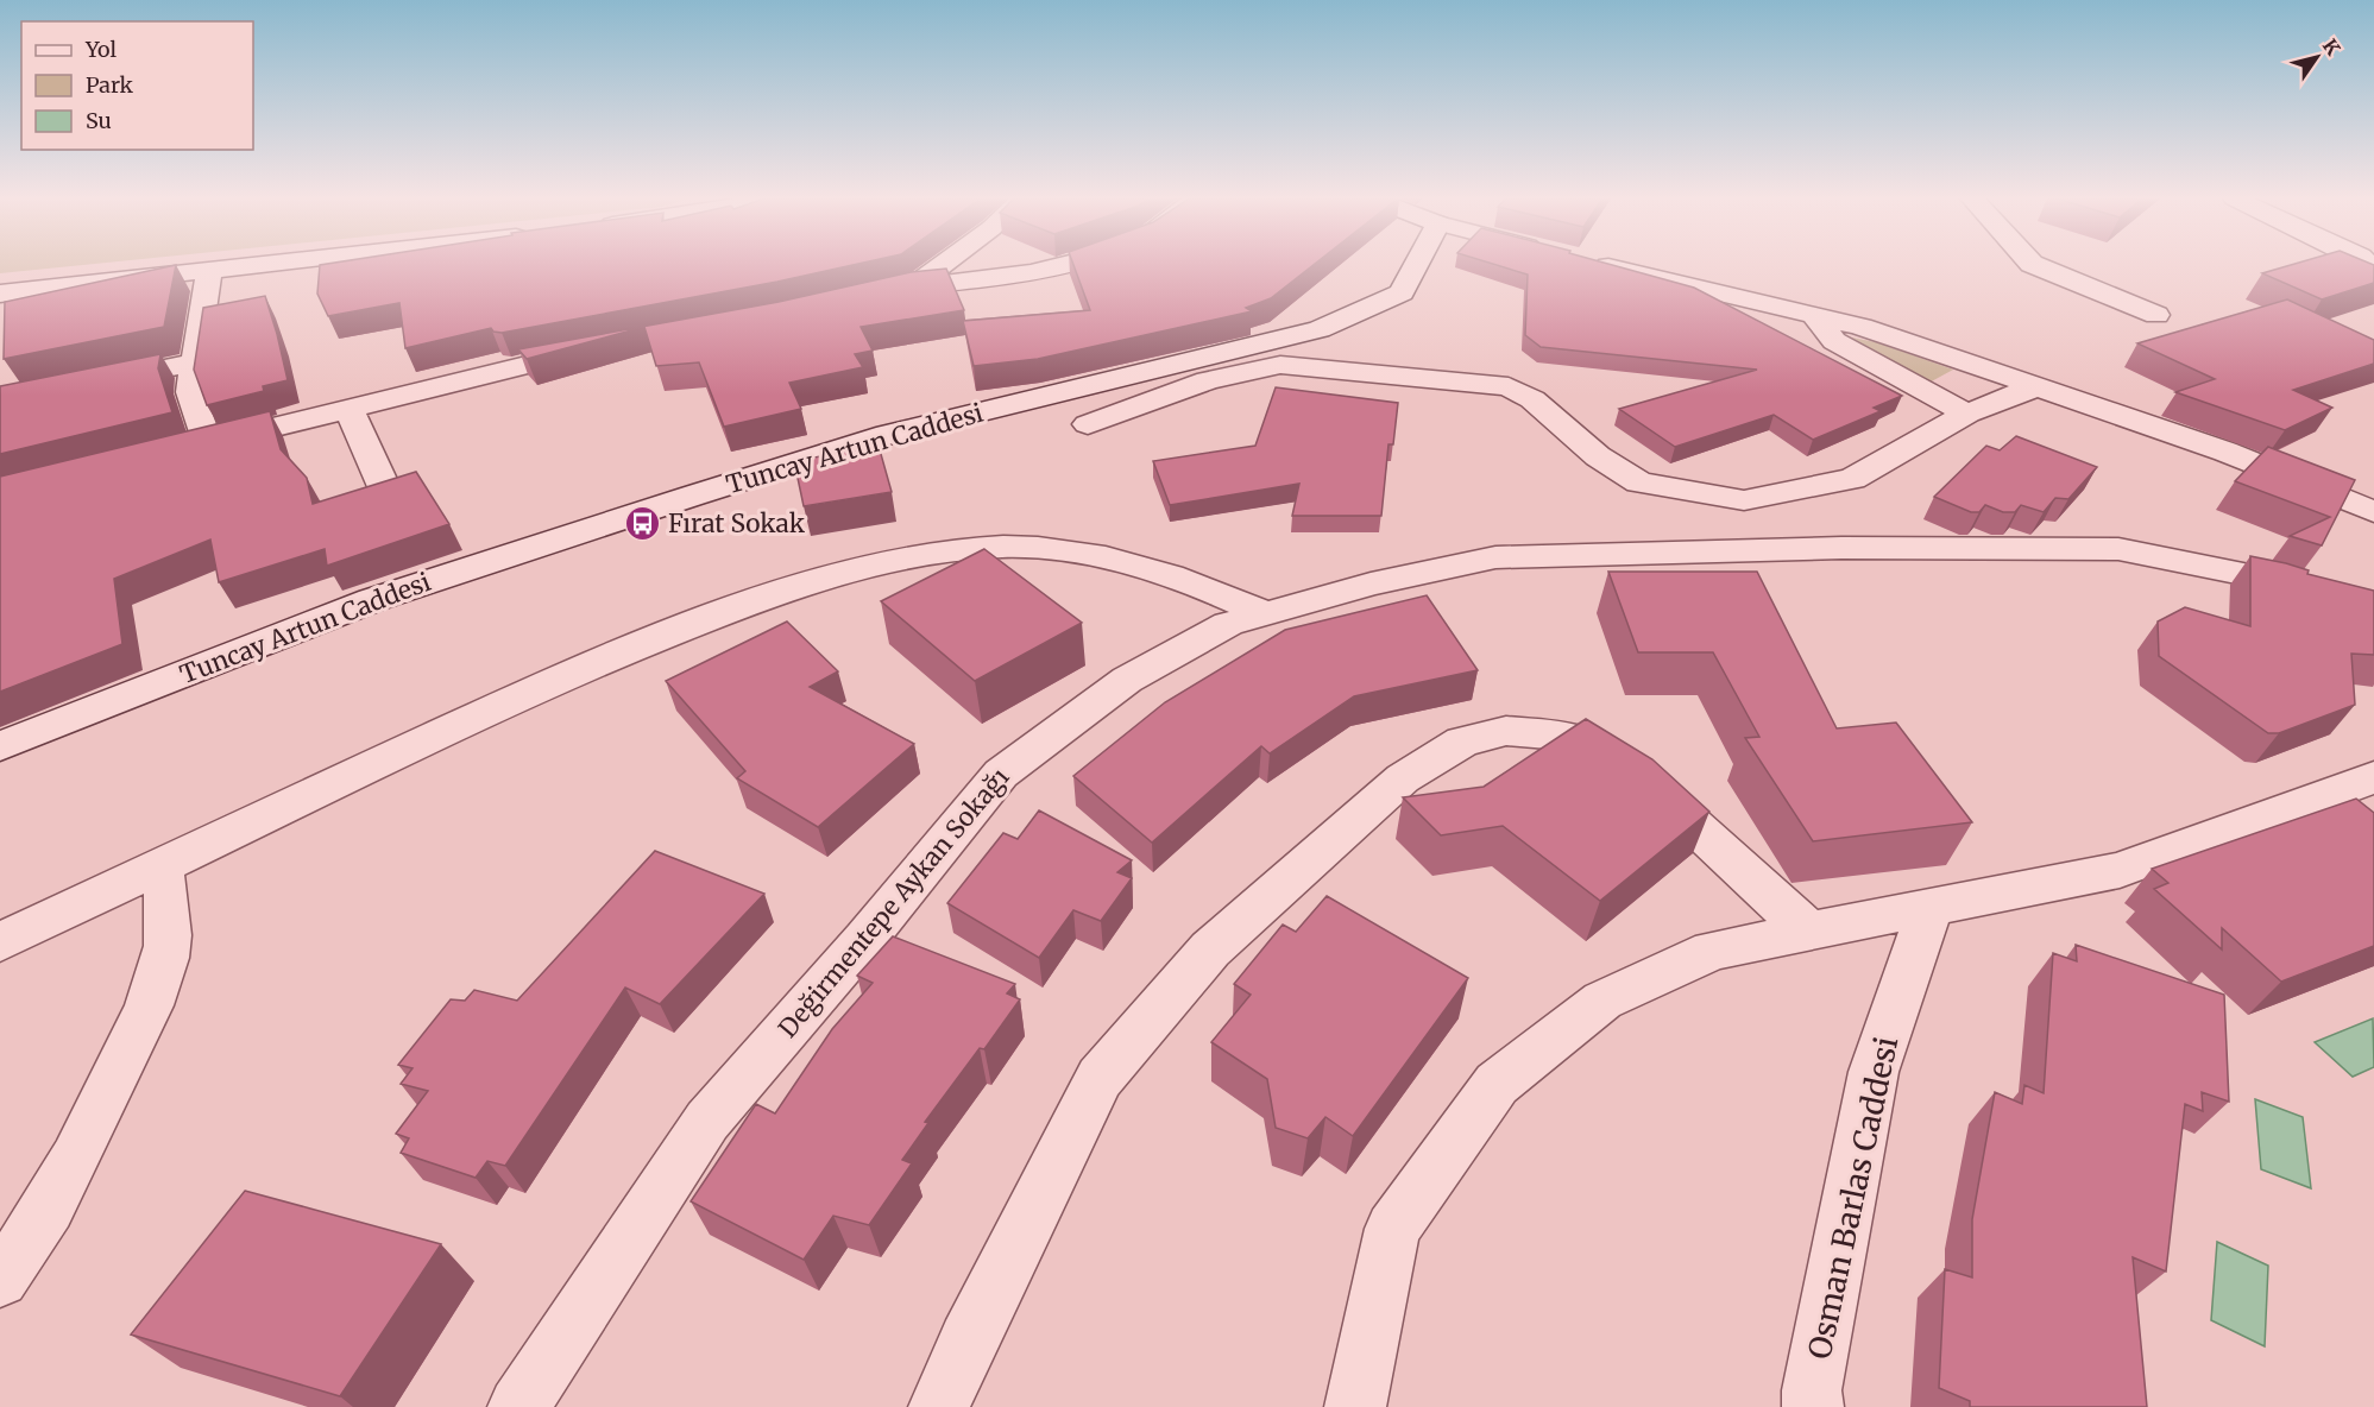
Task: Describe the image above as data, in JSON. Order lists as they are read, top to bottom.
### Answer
{
  "streets": {
    "street": ["Tuncay Artun Caddesi", "Değirmentepe Aykan Sokağı", "Osman Barlas Caddesi"]
  },
  "places": {
    "bus stop": ["Fırat Sokak"]
  },
  "legend": ["Yol", "Park", "Su"],
  "north": "top right"
}
